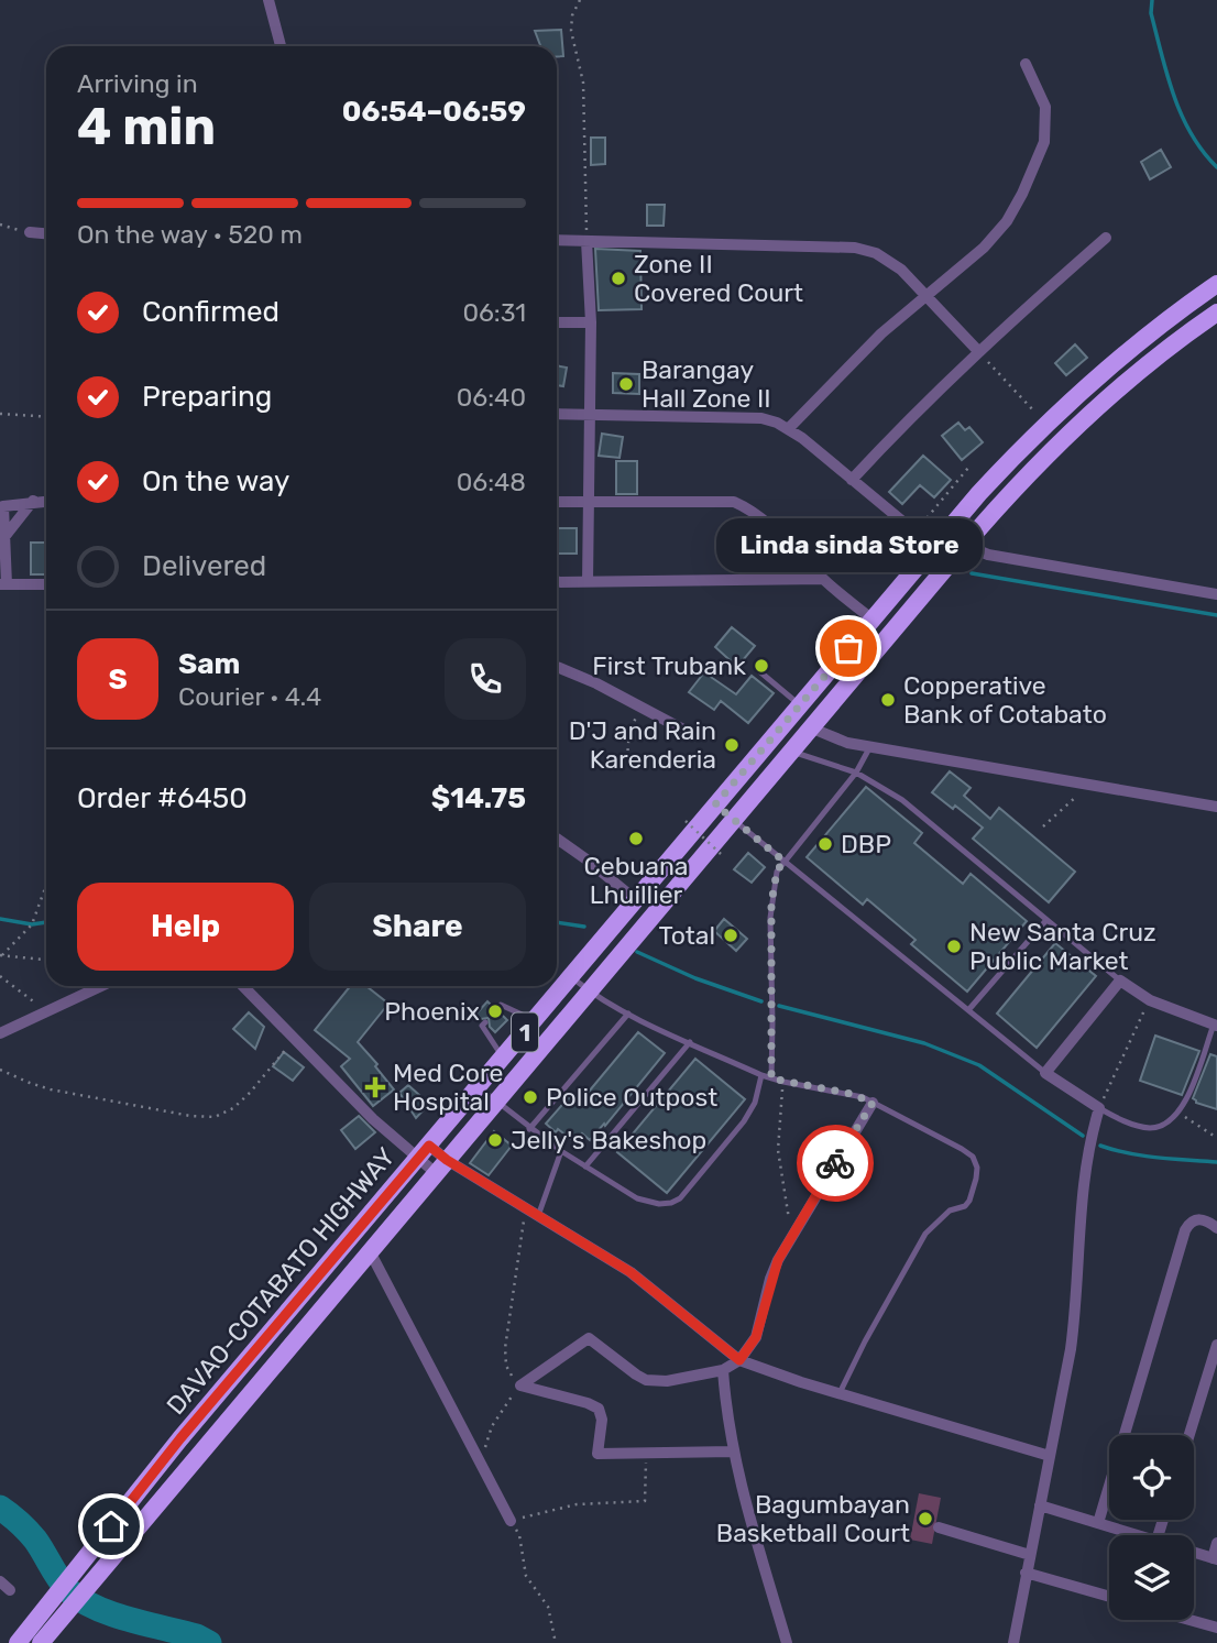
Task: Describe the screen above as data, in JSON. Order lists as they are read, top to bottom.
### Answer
{
  "streets": {
    "highway": ["1", "DAVAO-COTABATO HIGHWAY"]
  },
  "places": {
    "other": [
      "Zone II Covered Court",
      "Barangay Hall Zone II",
      "Linda sinda Store",
      "First Trubank",
      "Copperative Bank of Cotabato",
      "D'J and Rain Karenderia",
      "Cebuana Lhuillier",
      "DBP",
      "Total",
      "New Santa Cruz Public Market",
      "Phoenix",
      "Police Outpost",
      "Jelly's Bakeshop",
      "Bagumbayan Basketball Court"
    ],
    "health": ["Med Core Hospital"]
  },
  "page": {
    "heading": ["4 min", "Arriving in", "06:54–06:59"],
    "panel": [
      "Sam",
      "Courier · 4.4",
      "Order #6450",
      "$14.75"
    ],
    "bar": "On the way · 520 m",
    "list": [
      ["Confirmed", "06:31"],
      ["Preparing", "06:40"],
      ["On the way", "06:48"],
      "Delivered"
    ],
    "bubble": "Linda sinda Store",
    "round": "S",
    "buttons": ["Help", "Share"]
  }
}
